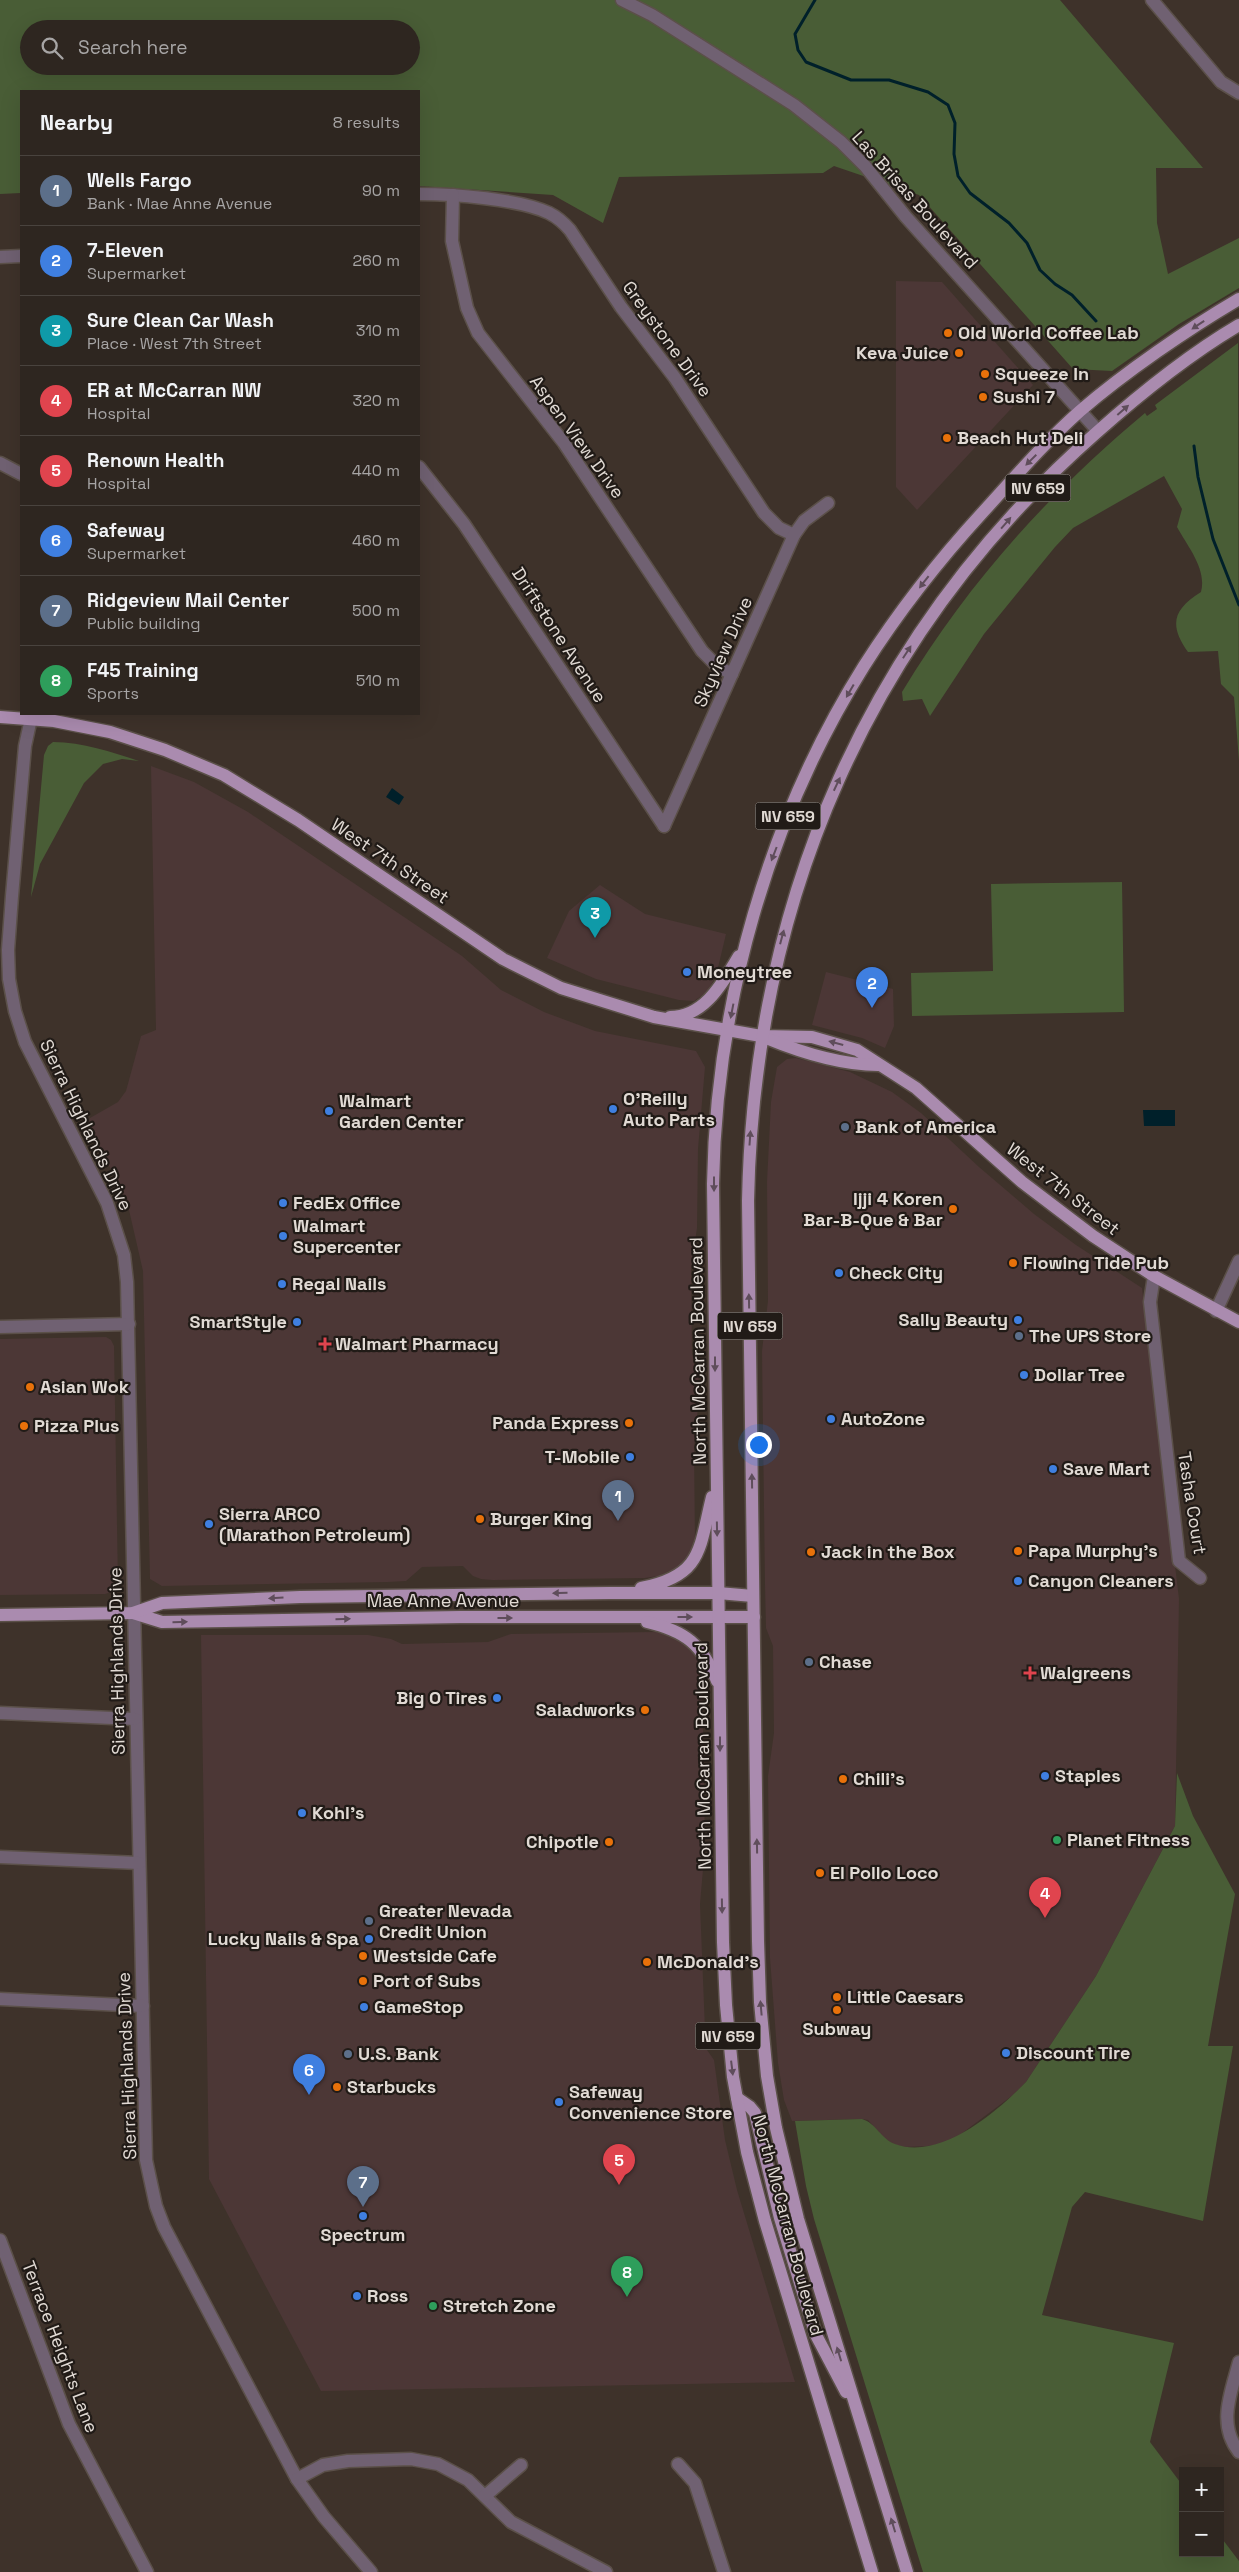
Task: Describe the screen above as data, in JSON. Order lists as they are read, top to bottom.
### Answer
{
  "streets": {
    "main road": [
      "NV 659",
      "West 7th Street",
      "North McCarran Boulevard",
      "Mae Anne Avenue"
    ],
    "street": [
      "Las Brisas Boulevard",
      "Greystone Drive",
      "Aspen View Drive",
      "Driftstone Avenue",
      "Skyview Drive",
      "Sierra Highlands Drive",
      "Tasha Court",
      "Terrace Heights Lane"
    ]
  },
  "crossings": [
    ["Las Brisas Boulevard", "North McCarran Boulevard"],
    ["Greystone Drive", "Aspen View Drive"],
    ["Greystone Drive", "Skyview Drive"],
    ["Aspen View Drive", "Skyview Drive"],
    ["Driftstone Avenue", "Skyview Drive"],
    ["West 7th Street", "Sierra Highlands Drive"],
    ["West 7th Street", "North McCarran Boulevard"],
    ["West 7th Street", "Tasha Court"],
    ["Sierra Highlands Drive", "Mae Anne Avenue"],
    ["North McCarran Boulevard", "Mae Anne Avenue"]
  ],
  "places": {
    "other": [
      "Old World Coffee Lab",
      "Keva Juice",
      "Squeeze In",
      "Sushi 7",
      "Beach Hut Deli",
      "Moneytree",
      "O'Reilly Auto Parts",
      "Walmart Garden Center",
      "Bank of America",
      "FedEx Office",
      "Ijji 4 Koren Bar-B-Que & Bar",
      "Walmart Supercenter",
      "Flowing Tide Pub",
      "Check City",
      "Regal Nails",
      "Sally Beauty",
      "SmartStyle",
      "The UPS Store",
      "Dollar Tree",
      "Asian Wok",
      "AutoZone",
      "Panda Express",
      "Pizza Plus",
      "T-Mobile",
      "Save Mart",
      "Burger King",
      "Sierra ARCO (Marathon Petroleum)",
      "Papa Murphy's",
      "Jack in the Box",
      "Canyon Cleaners",
      "Chase",
      "Big O Tires",
      "Saladworks",
      "Staples",
      "Chili's",
      "Kohl's",
      "Planet Fitness",
      "Chipotle",
      "El Pollo Loco",
      "Greater Nevada Credit Union",
      "Lucky Nails & Spa",
      "Westside Cafe",
      "McDonald's",
      "Port of Subs",
      "Little Caesars",
      "GameStop",
      "Subway",
      "Discount Tire",
      "U.S. Bank",
      "Starbucks",
      "Safeway Convenience Store",
      "Spectrum",
      "Ross",
      "Stretch Zone"
    ],
    "health": ["Walmart Pharmacy", "Walgreens"]
  },
  "page": {
    "search": "Search here",
    "heading": ["Nearby", "8 results"],
    "list": [
      {
        "mark": "1",
        "name": "Wells Fargo",
        "note": "Bank · Mae Anne Avenue",
        "value": "90 m"
      },
      {
        "mark": "2",
        "name": "7-Eleven",
        "note": "Supermarket",
        "value": "260 m"
      },
      {
        "mark": "3",
        "name": "Sure Clean Car Wash",
        "note": "Place · West 7th Street",
        "value": "310 m"
      },
      {
        "mark": "4",
        "name": "ER at McCarran NW",
        "note": "Hospital",
        "value": "320 m"
      },
      {
        "mark": "5",
        "name": "Renown Health",
        "note": "Hospital",
        "value": "440 m"
      },
      {
        "mark": "6",
        "name": "Safeway",
        "note": "Supermarket",
        "value": "460 m"
      },
      {
        "mark": "7",
        "name": "Ridgeview Mail Center",
        "note": "Public building",
        "value": "500 m"
      },
      {
        "mark": "8",
        "name": "F45 Training",
        "note": "Sports",
        "value": "510 m"
      }
    ],
    "pins": [
      "3",
      "2",
      "1",
      "4",
      "6",
      "5",
      "7",
      "8"
    ],
    "map_buttons": ["+", "−"]
  }
}
